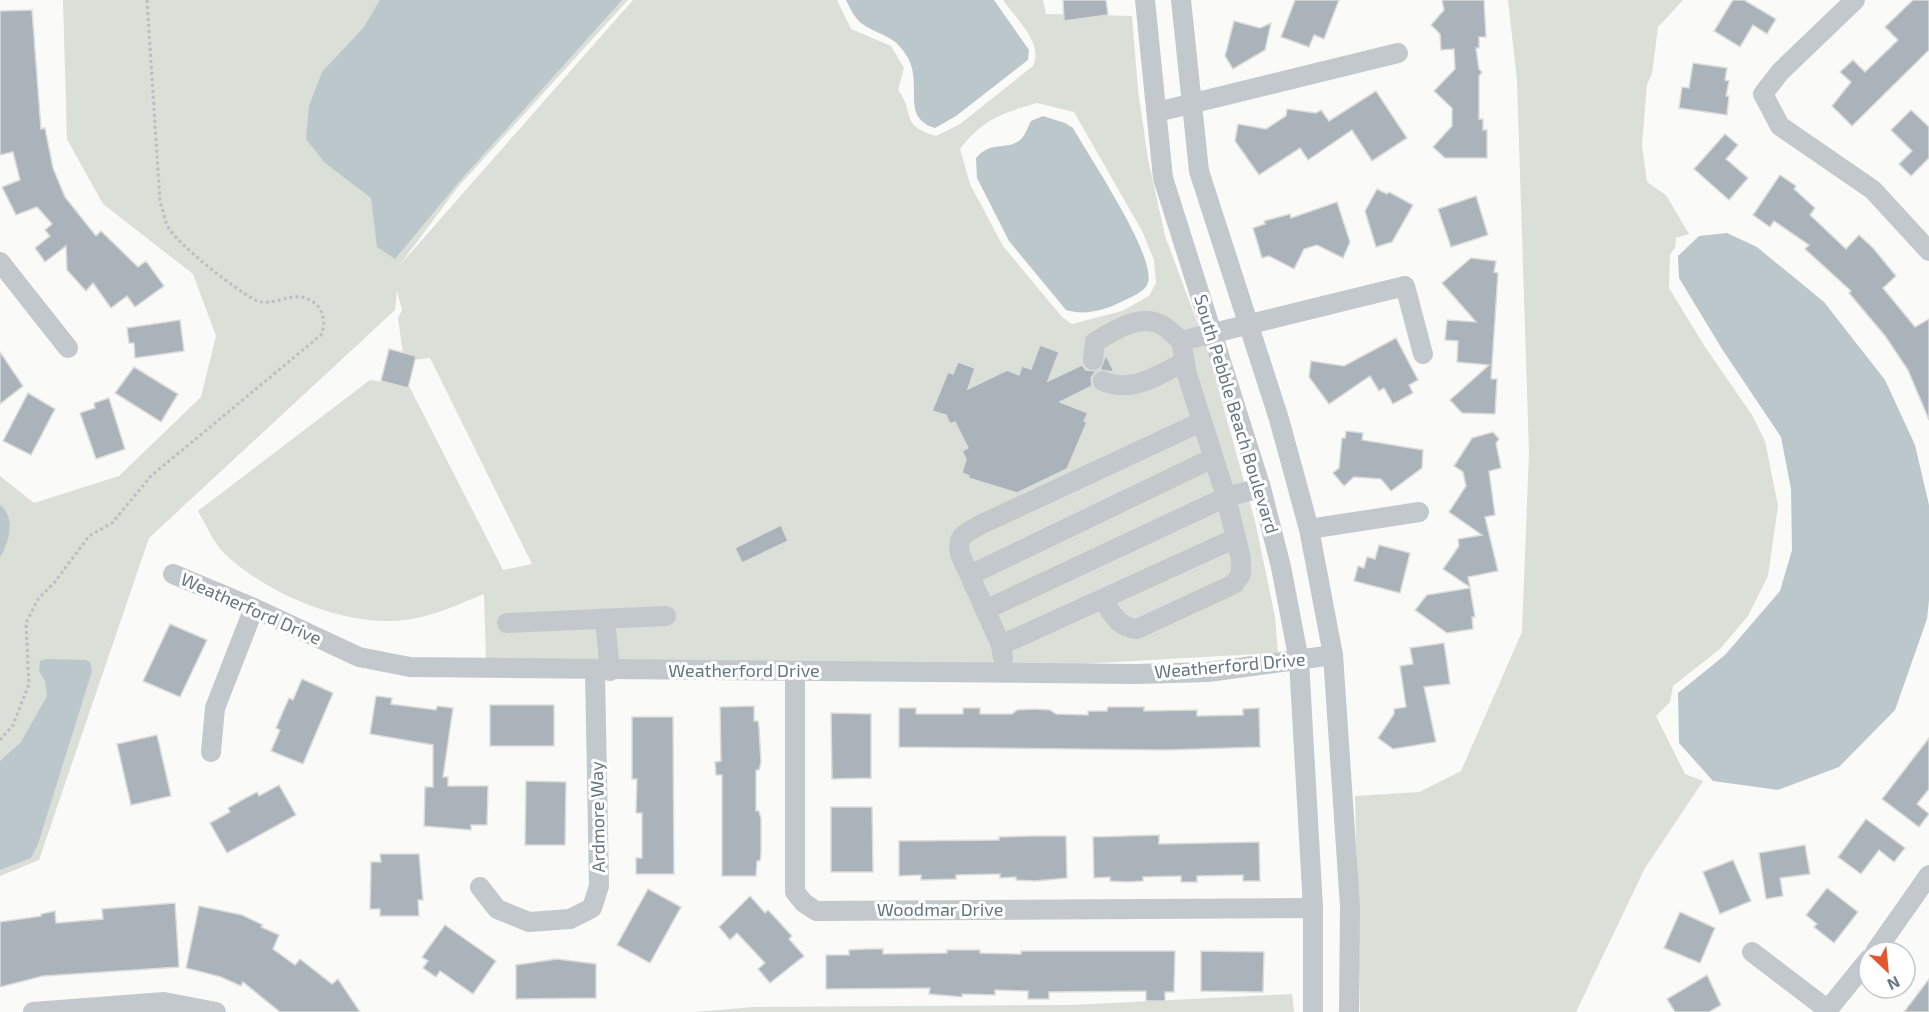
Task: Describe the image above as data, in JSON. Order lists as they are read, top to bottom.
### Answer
{
  "streets": {
    "street": [
      "South Pebble Beach Boulevard",
      "Weatherford Drive",
      "Ardmore Way",
      "Woodmar Drive"
    ]
  },
  "crossings": [
    ["South Pebble Beach Boulevard", "Weatherford Drive"],
    ["South Pebble Beach Boulevard", "Woodmar Drive"],
    ["Weatherford Drive", "Ardmore Way"],
    ["Weatherford Drive", "Woodmar Drive"]
  ],
  "north": "bottom right"
}
